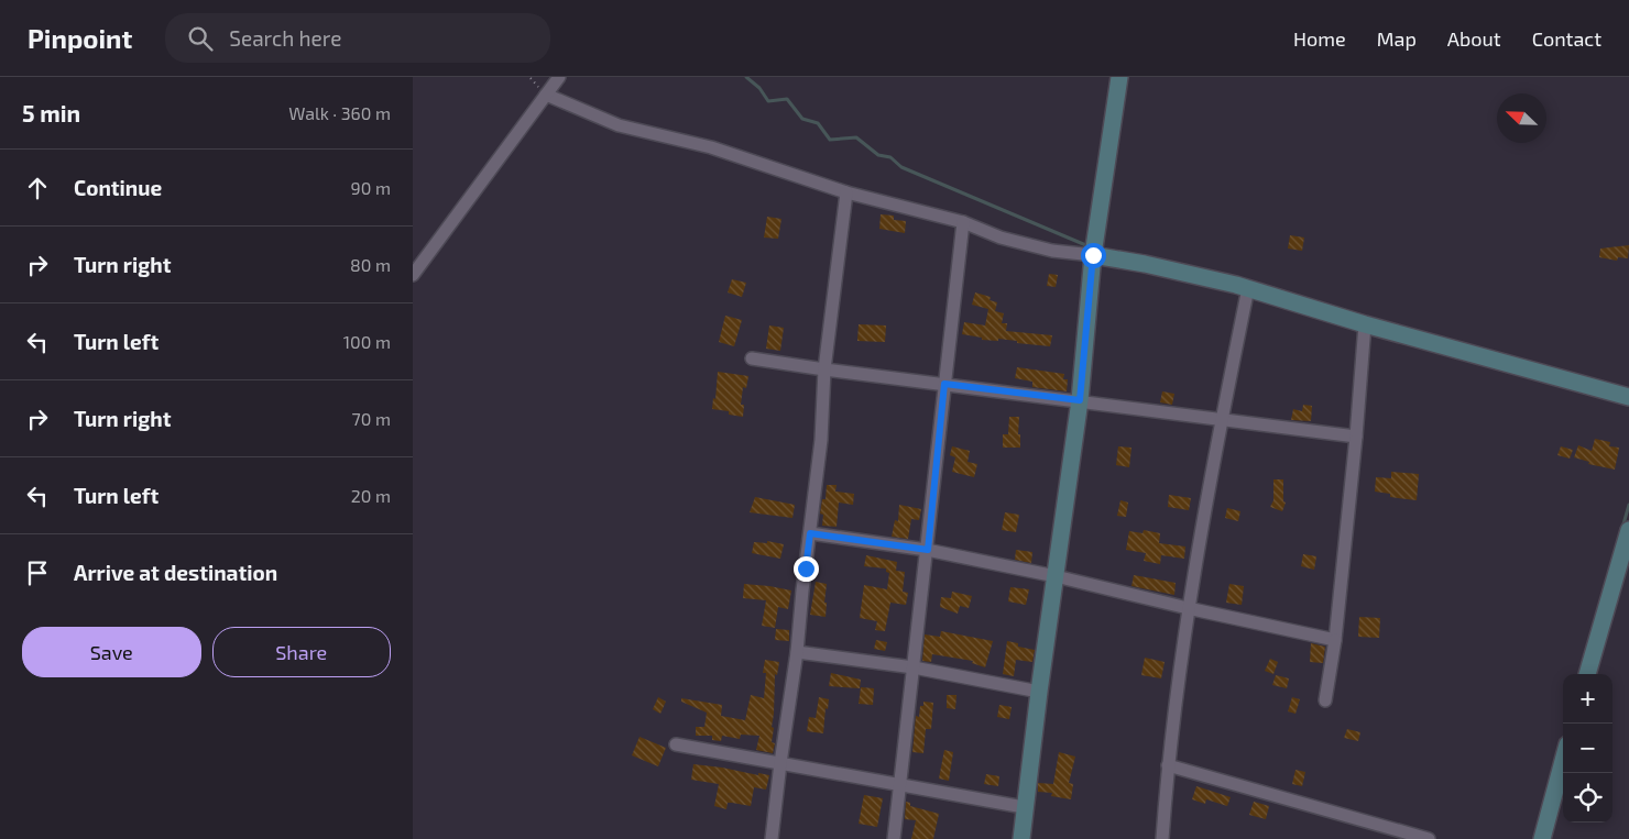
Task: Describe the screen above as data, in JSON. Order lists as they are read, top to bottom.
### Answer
{
  "north": "top left",
  "page": {
    "header": "Pinpoint",
    "search": "Search here",
    "nav": [
      "Home",
      "Map",
      "About",
      "Contact"
    ],
    "heading": ["5 min", "Walk · 360 m"],
    "list": [
      ["Continue", "90 m"],
      ["Turn right", "80 m"],
      ["Turn left", "100 m"],
      ["Turn right", "70 m"],
      ["Turn left", "20 m"],
      "Arrive at destination"
    ],
    "buttons": ["Save", "Share"],
    "map_buttons": ["+", "−"]
  }
}
